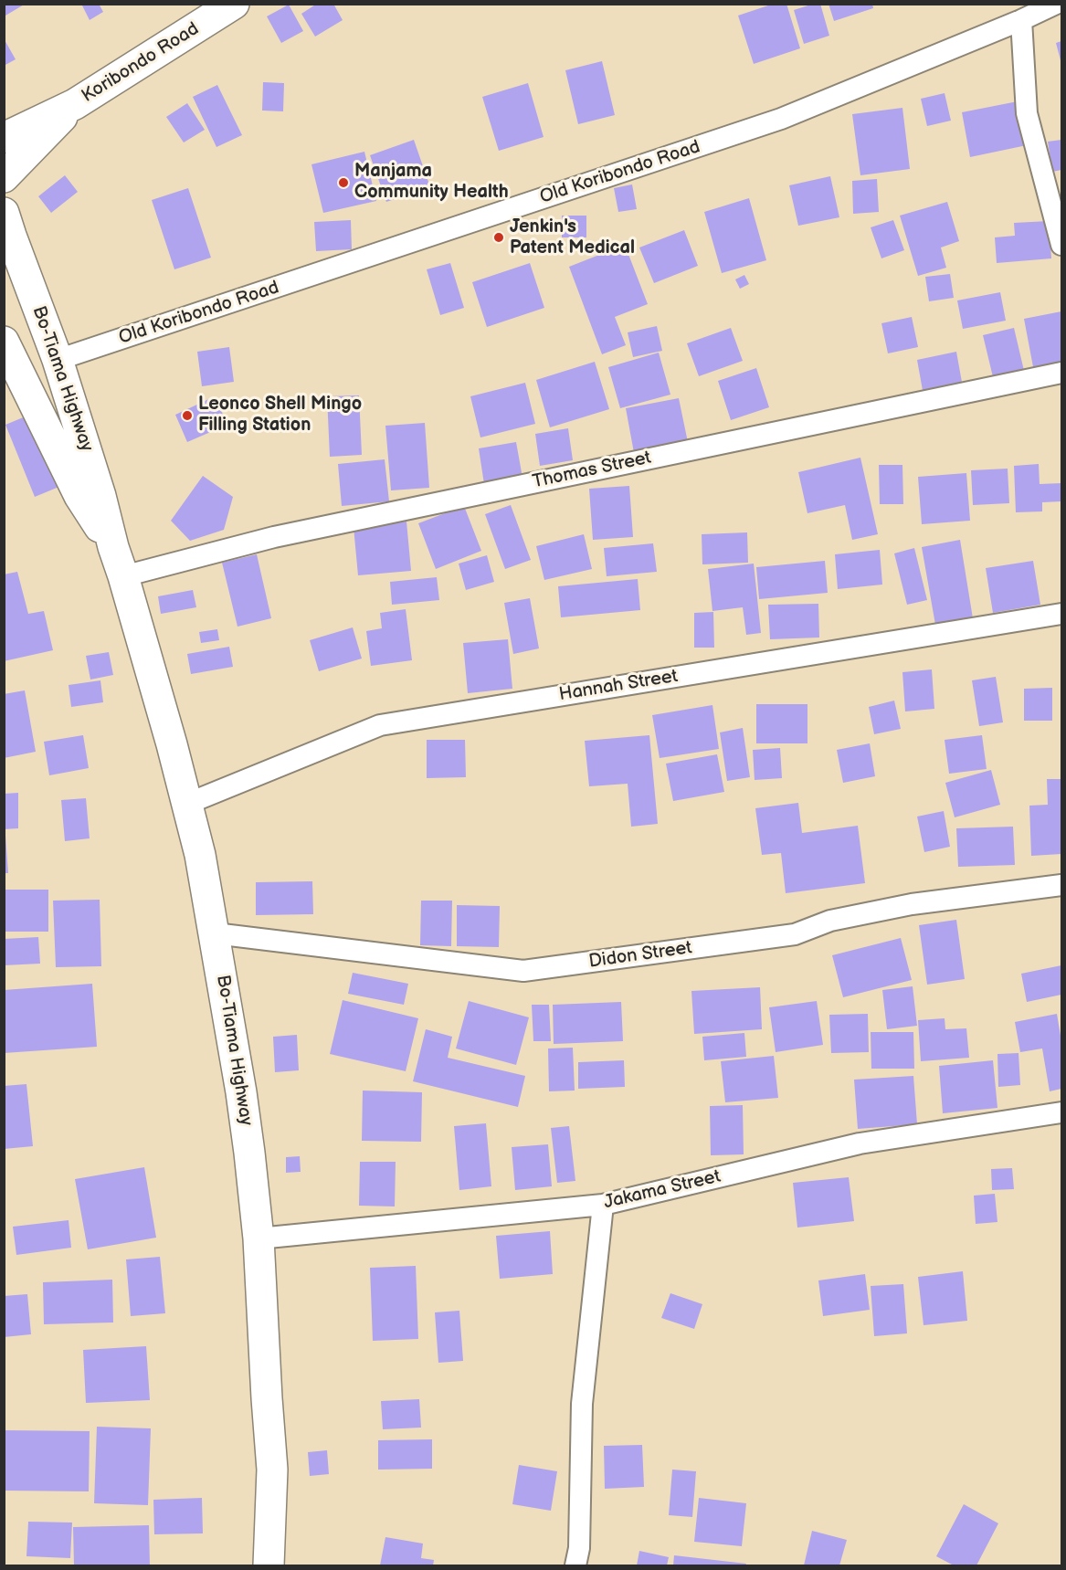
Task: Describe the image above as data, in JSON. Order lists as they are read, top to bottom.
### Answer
{
  "streets": {
    "highway": ["Koribondo Road", "Bo-Tiama Highway"],
    "street": [
      "Old Koribondo Road",
      "Thomas Street",
      "Hannah Street",
      "Didon Street",
      "Jakama Street"
    ]
  },
  "crossings": [
    ["Old Koribondo Road", "Bo-Tiama Highway"],
    ["Bo-Tiama Highway", "Thomas Street"],
    ["Bo-Tiama Highway", "Hannah Street"],
    ["Bo-Tiama Highway", "Didon Street"],
    ["Bo-Tiama Highway", "Jakama Street"]
  ],
  "places": ["Manjama Community Health", "Jenkin's Patent Medical", "Leonco Shell Mingo Filling Station"]
}
